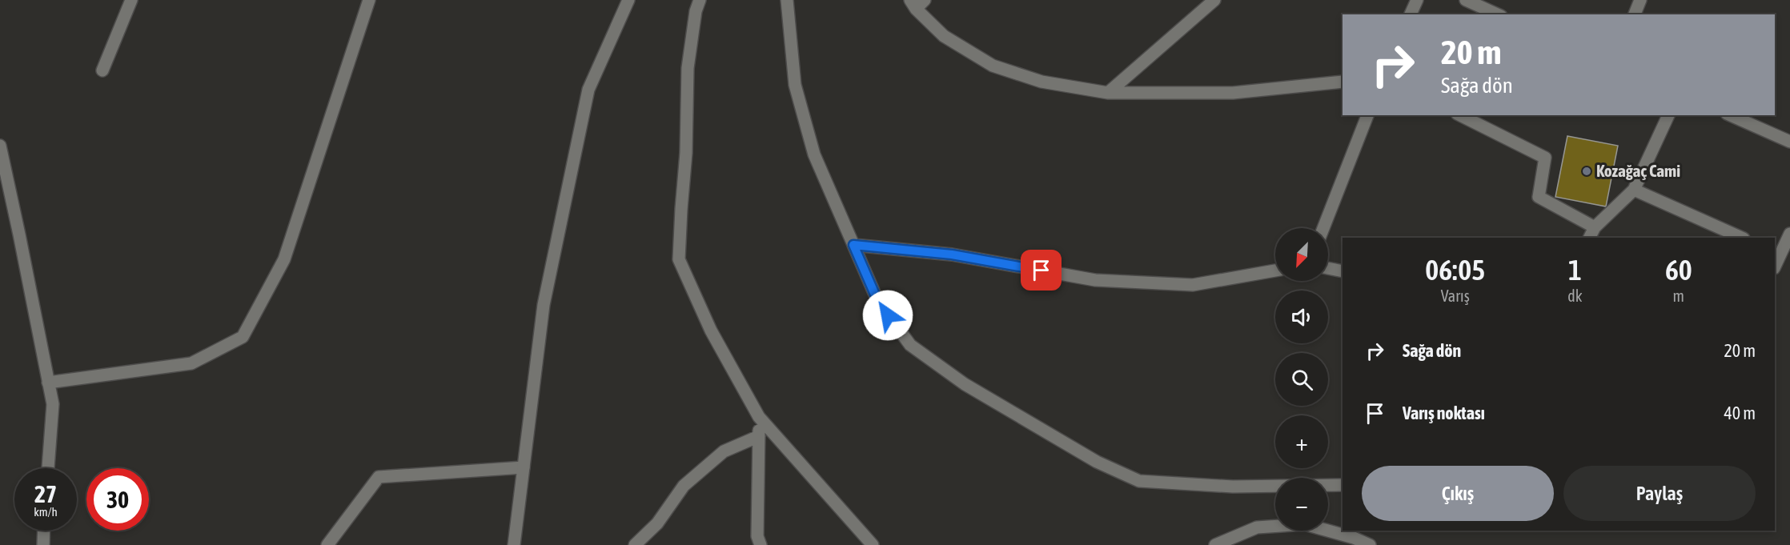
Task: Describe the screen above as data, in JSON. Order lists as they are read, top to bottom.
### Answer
{
  "places": ["Kozağaç Cami"],
  "north": "bottom left",
  "page": {
    "turn": ["20 m", "Sağa dön"],
    "map_buttons": ["+", "−"],
    "eta": [
      "06:05",
      "Varış",
      "1",
      "dk",
      "60",
      "m"
    ],
    "list": [
      {
        "name": "Sağa dön",
        "value": "20 m"
      },
      {
        "name": "Varış noktası",
        "value": "40 m"
      }
    ],
    "buttons": ["Çıkış", "Paylaş"],
    "speed": "27 km/h",
    "limit": "30"
  }
}
